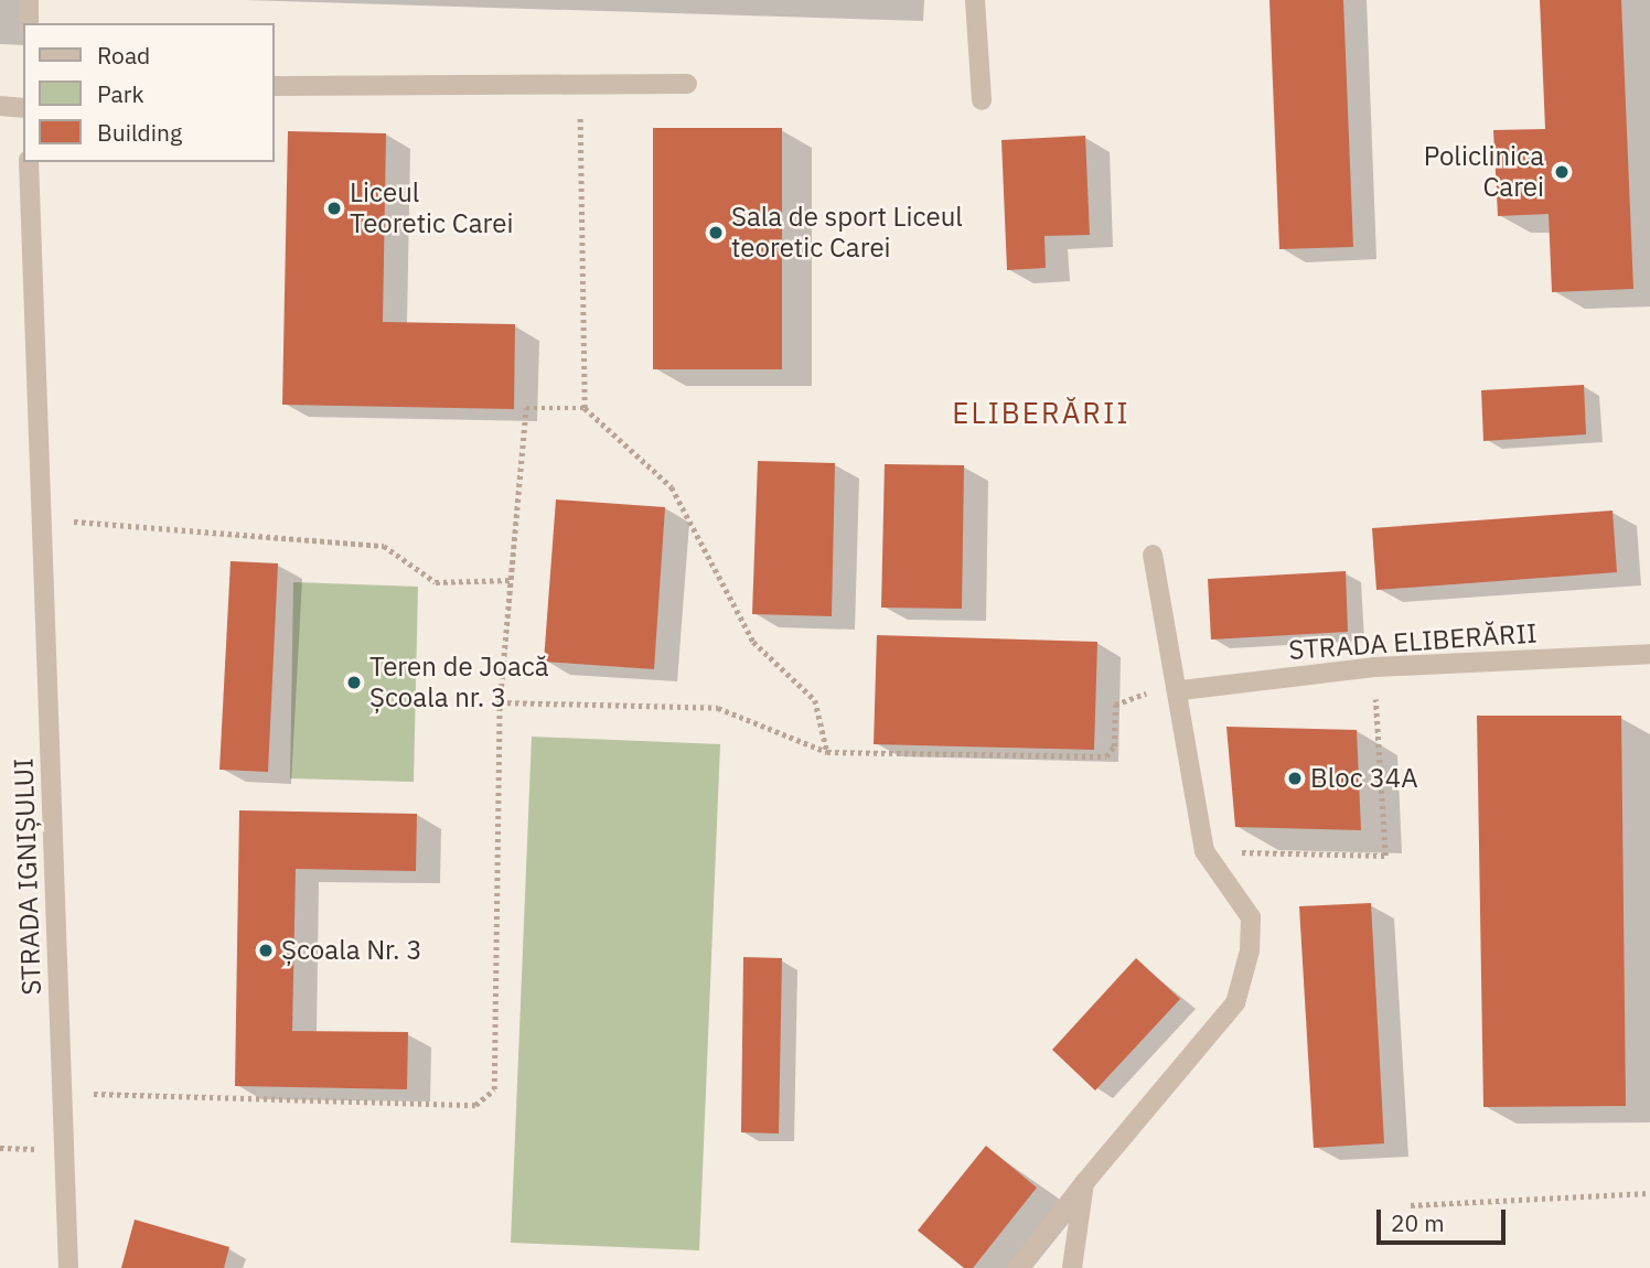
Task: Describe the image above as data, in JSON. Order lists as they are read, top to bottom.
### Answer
{
  "streets": {
    "street": ["STRADA ELIBERĂRII", "STRADA IGNIȘULUI"]
  },
  "districts": ["ELIBERĂRII"],
  "places": [
    "Policlinica Carei",
    "Liceul Teoretic Carei",
    "Sala de sport Liceul teoretic Carei",
    "Teren de Joacă Școala nr. 3",
    "Bloc 34A",
    "Școala Nr. 3"
  ],
  "legend": ["Road", "Park", "Building"],
  "scale_bar": "20 m"
}
